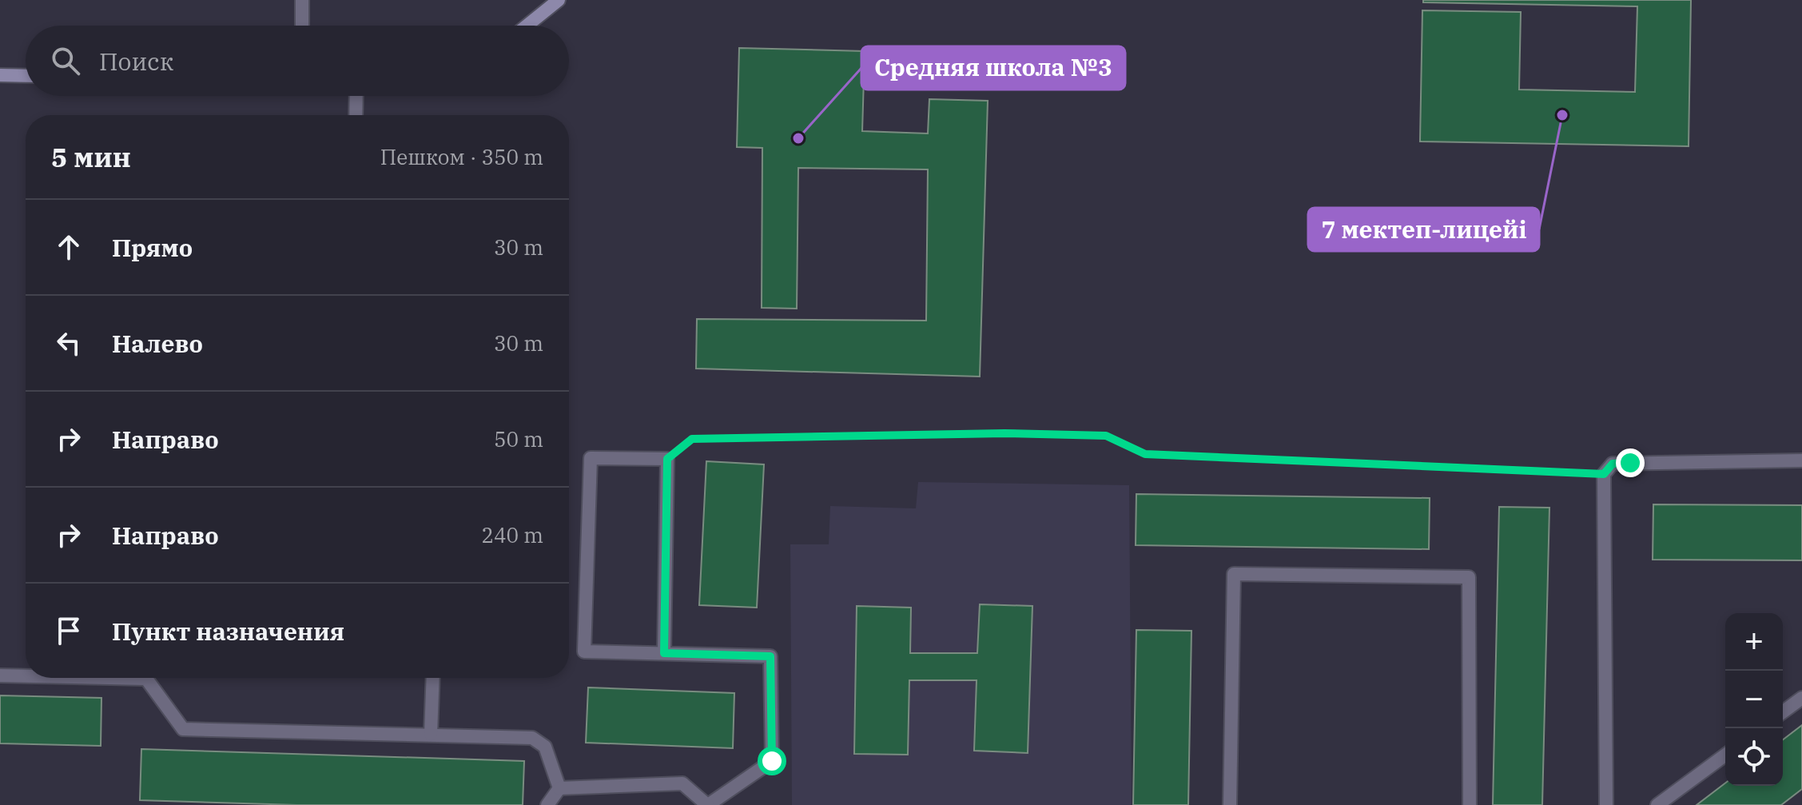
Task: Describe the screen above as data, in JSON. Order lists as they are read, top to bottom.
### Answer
{
  "places": ["7 мектеп-лицейі", "Средняя школа №3"],
  "page": {
    "search": "Поиск",
    "heading": ["5 мин", "Пешком · 350 m"],
    "list": [
      ["Прямо", "30 m"],
      ["Налево", "30 m"],
      ["Направо", "50 m"],
      ["Направо", "240 m"],
      "Пункт назначения"
    ],
    "map_buttons": ["+", "−"]
  }
}
